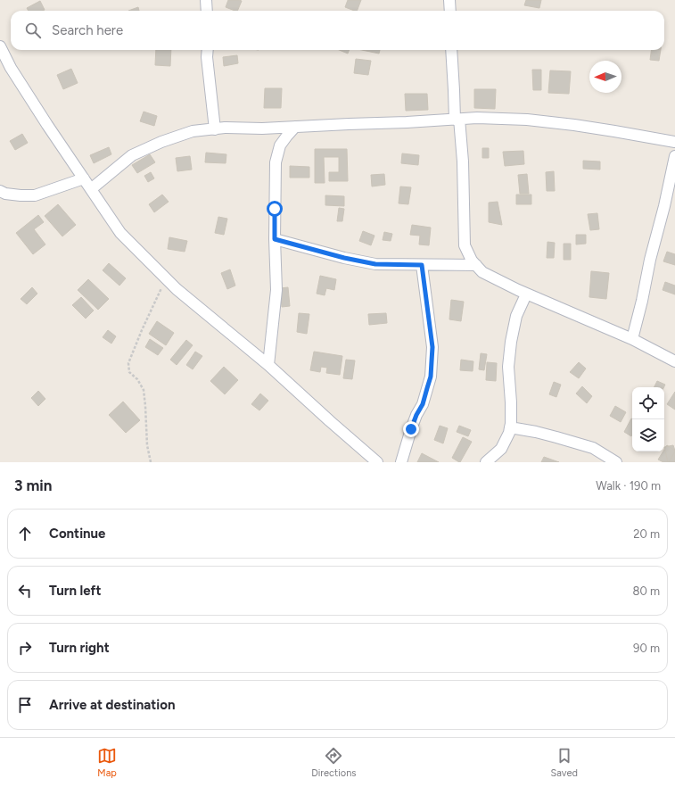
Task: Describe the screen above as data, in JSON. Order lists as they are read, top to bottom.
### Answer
{
  "north": "left",
  "page": {
    "search": "Search here",
    "heading": ["3 min", "Walk · 190 m"],
    "list": [
      ["Continue", "20 m"],
      ["Turn left", "80 m"],
      ["Turn right", "90 m"],
      "Arrive at destination"
    ],
    "nav": ["Map", "Directions", "Saved"]
  }
}
